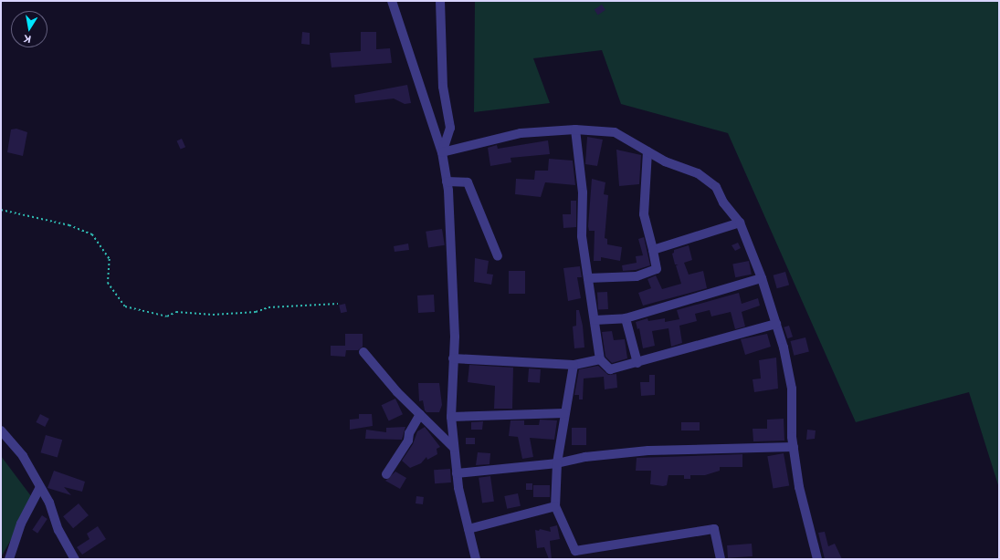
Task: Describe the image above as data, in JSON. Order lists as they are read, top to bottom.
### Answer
{
  "north": "bottom"
}
